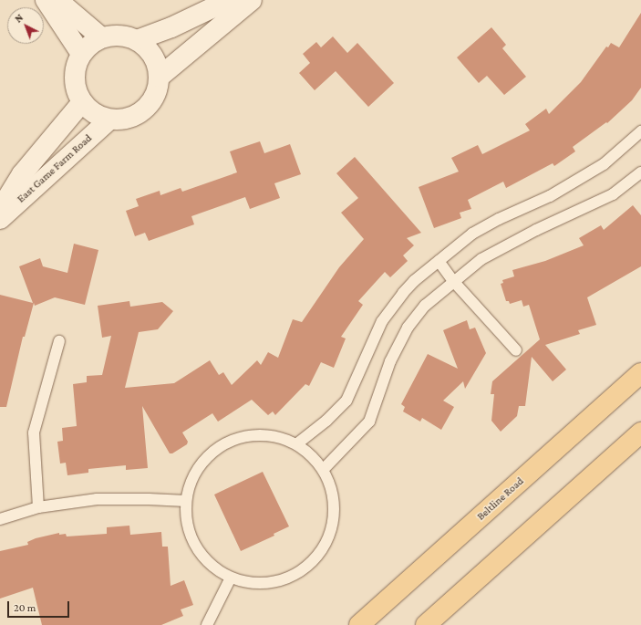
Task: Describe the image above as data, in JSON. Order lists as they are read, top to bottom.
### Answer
{
  "streets": {
    "main road": ["Beltline Road"],
    "street": ["East Game Farm Road"]
  },
  "scale_bar": "20 m",
  "north": "top left"
}
